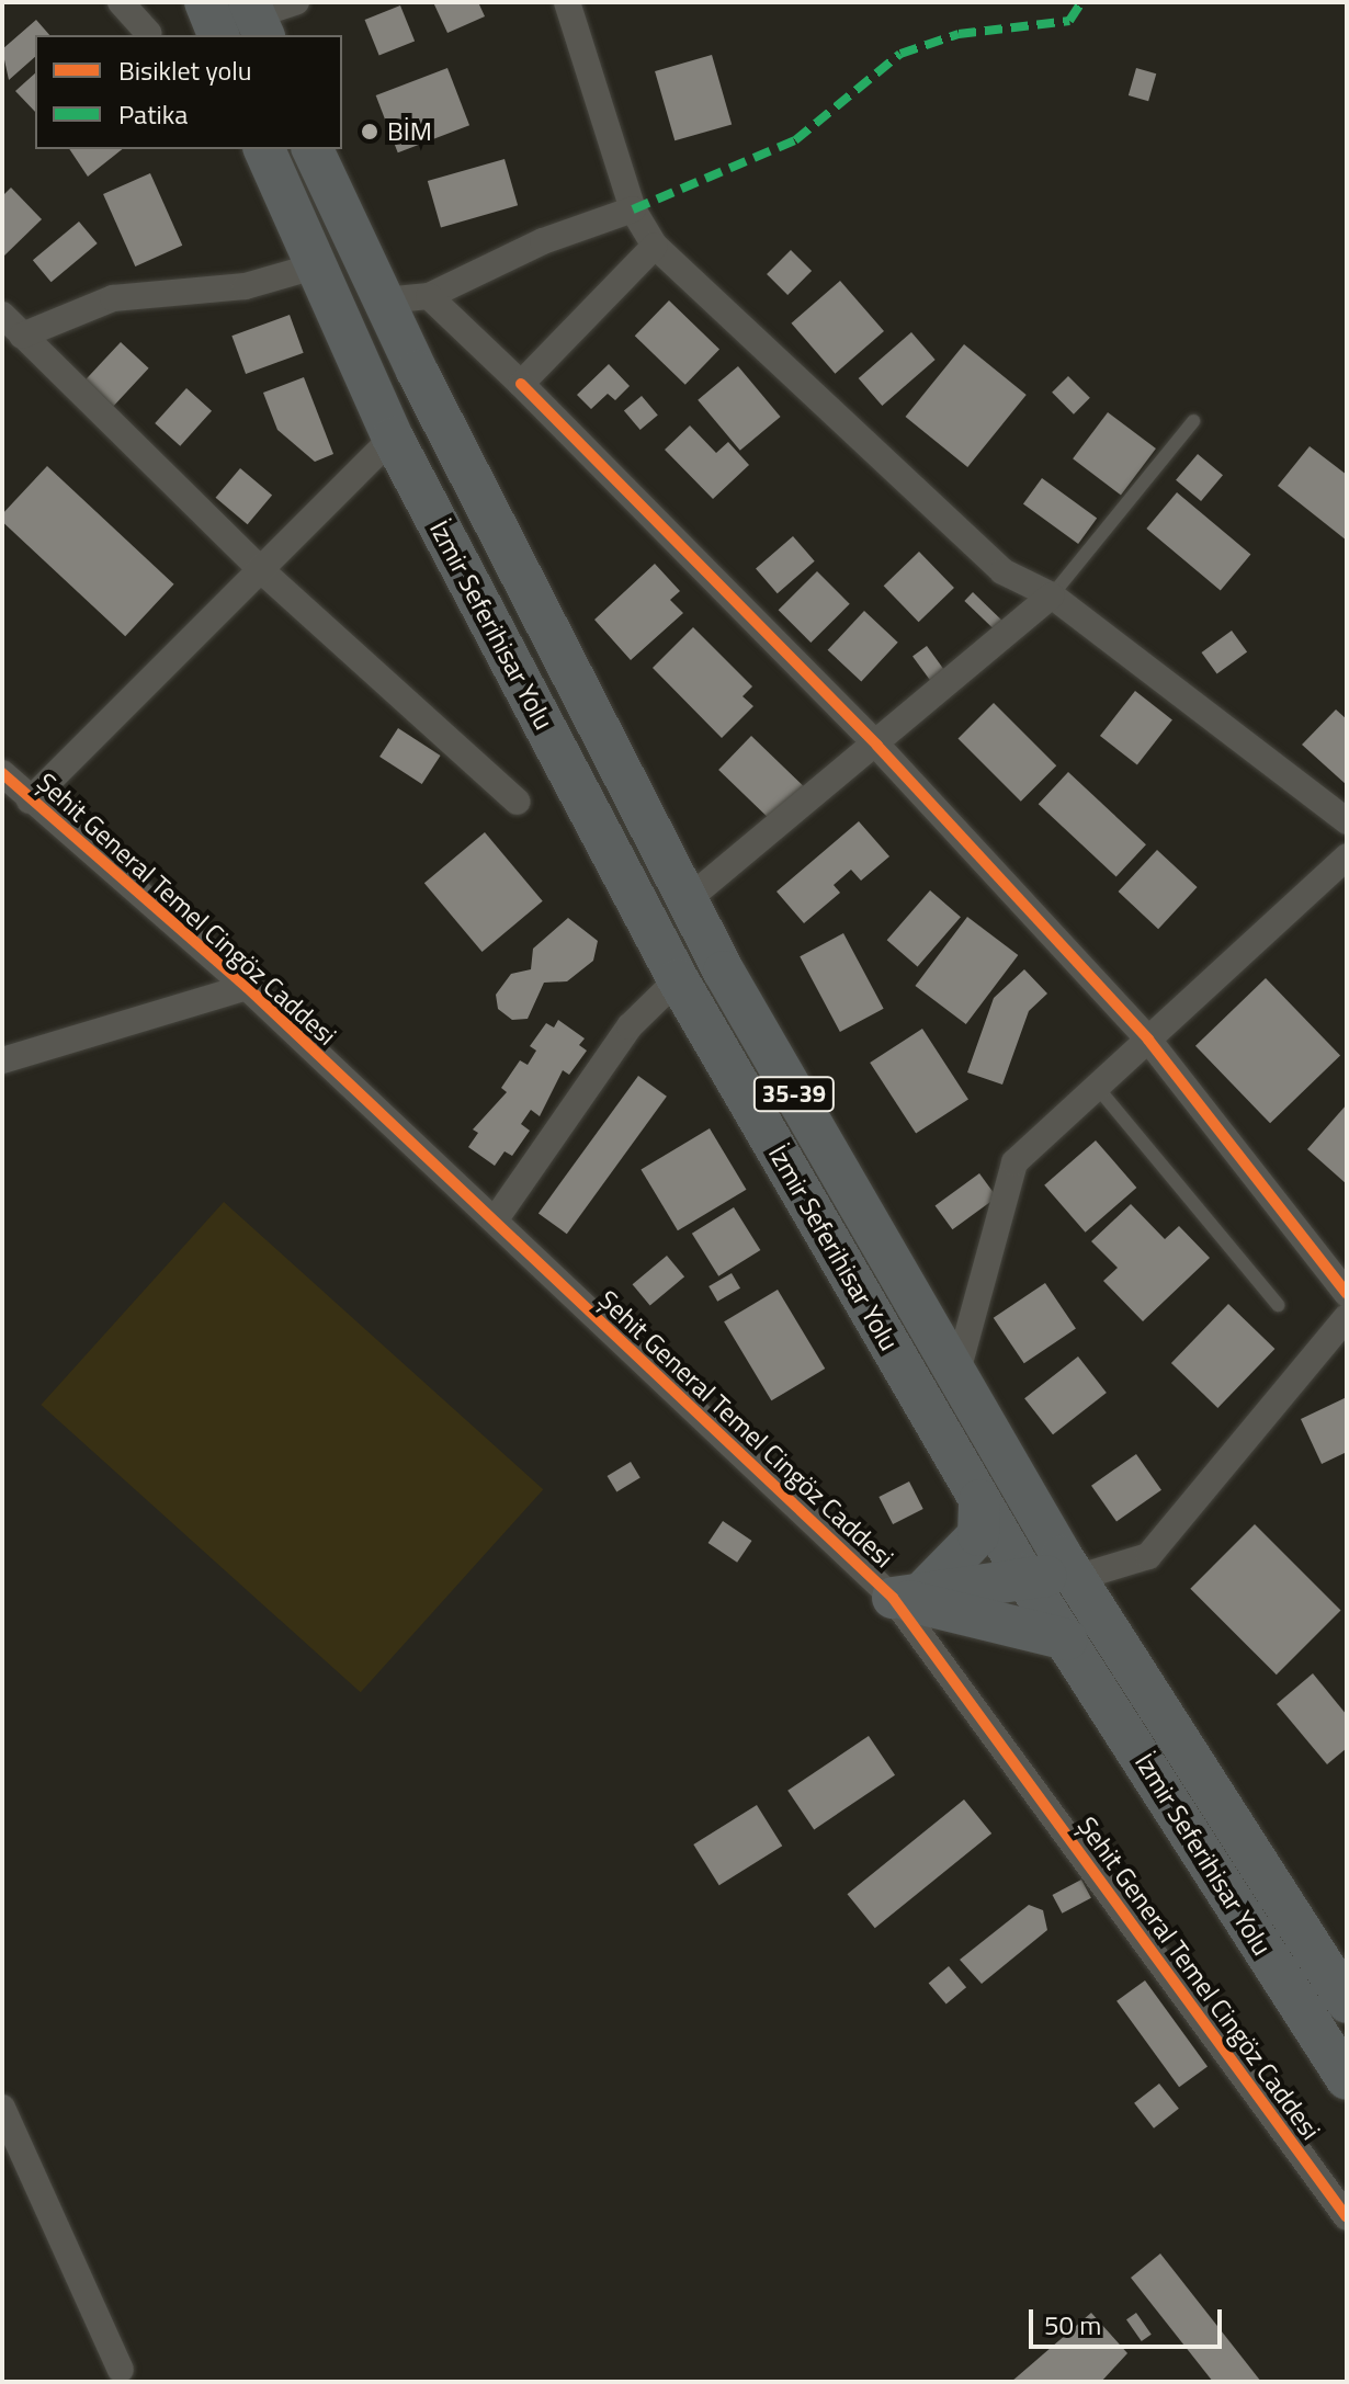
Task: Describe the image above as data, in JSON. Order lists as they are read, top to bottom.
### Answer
{
  "streets": {
    "main road": ["İzmir Seferihisar Yolu", "35-39"],
    "street": ["Şehit General Temel Cingöz Caddesi"]
  },
  "places": ["BİM"],
  "legend": ["Bisiklet yolu", "Patika"],
  "scale_bar": "50 m"
}
